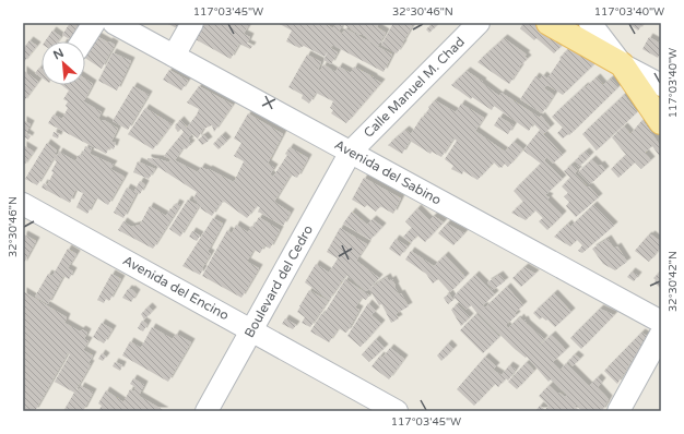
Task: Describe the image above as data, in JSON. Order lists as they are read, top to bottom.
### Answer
{
  "streets": {
    "street": [
      "Calle Manuel M. Chad",
      "Avenida del Sabino",
      "Boulevard del Cedro",
      "Avenida del Encino"
    ]
  },
  "crossings": [
    ["Calle Manuel M. Chad", "Avenida del Sabino"],
    ["Calle Manuel M. Chad", "Boulevard del Cedro"],
    ["Avenida del Sabino", "Boulevard del Cedro"],
    ["Boulevard del Cedro", "Avenida del Encino"]
  ],
  "north": "top left",
  "coordinates": [
    "117°03'45\"W",
    "32°30'46\"N",
    "117°03'40\"W",
    "32°30'42\"N"
  ]
}
